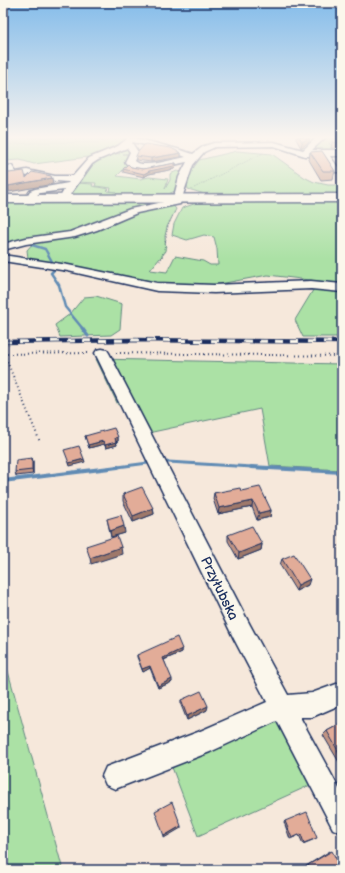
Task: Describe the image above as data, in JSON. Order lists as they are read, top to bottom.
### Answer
{
  "streets": {
    "street": ["Przyłubska"]
  }
}
